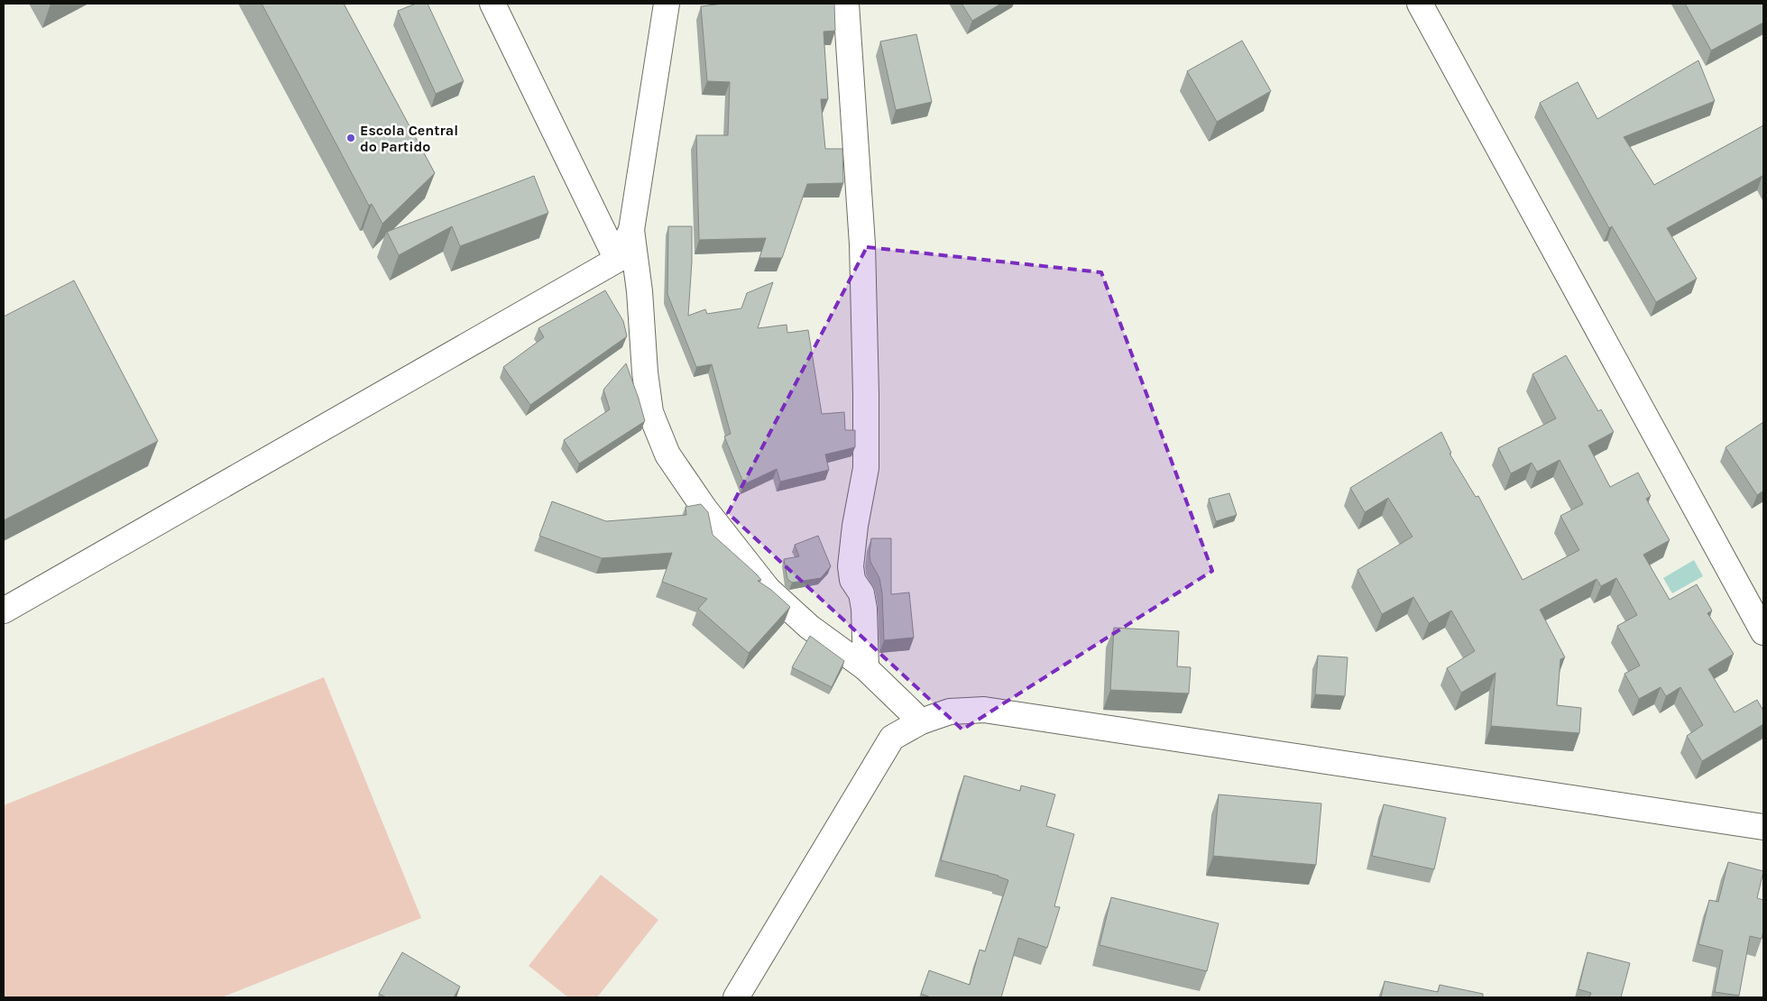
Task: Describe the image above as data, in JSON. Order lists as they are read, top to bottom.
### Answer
{
  "places": ["Escola Central do Partido"]
}
